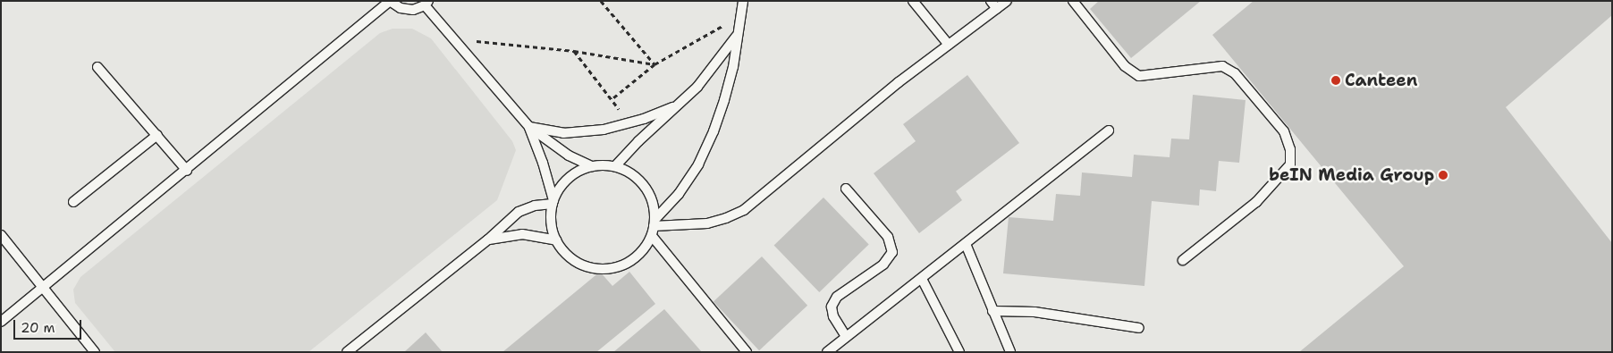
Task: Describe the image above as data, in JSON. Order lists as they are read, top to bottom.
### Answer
{
  "places": ["Canteen", "beIN Media Group"],
  "scale_bar": "20 m"
}
